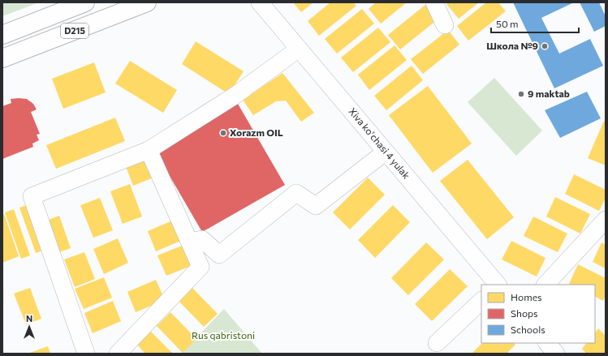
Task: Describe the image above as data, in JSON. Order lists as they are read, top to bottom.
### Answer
{
  "streets": {
    "main road": ["D215"],
    "street": ["Xiva ko'chasi 4 yulak"]
  },
  "parks": ["Rus qabristoni"],
  "places": ["Школа №9", "9 maktab", "Xorazm OIL"],
  "legend": ["Homes", "Shops", "Schools"],
  "scale_bar": "50 m",
  "north": "top"
}
